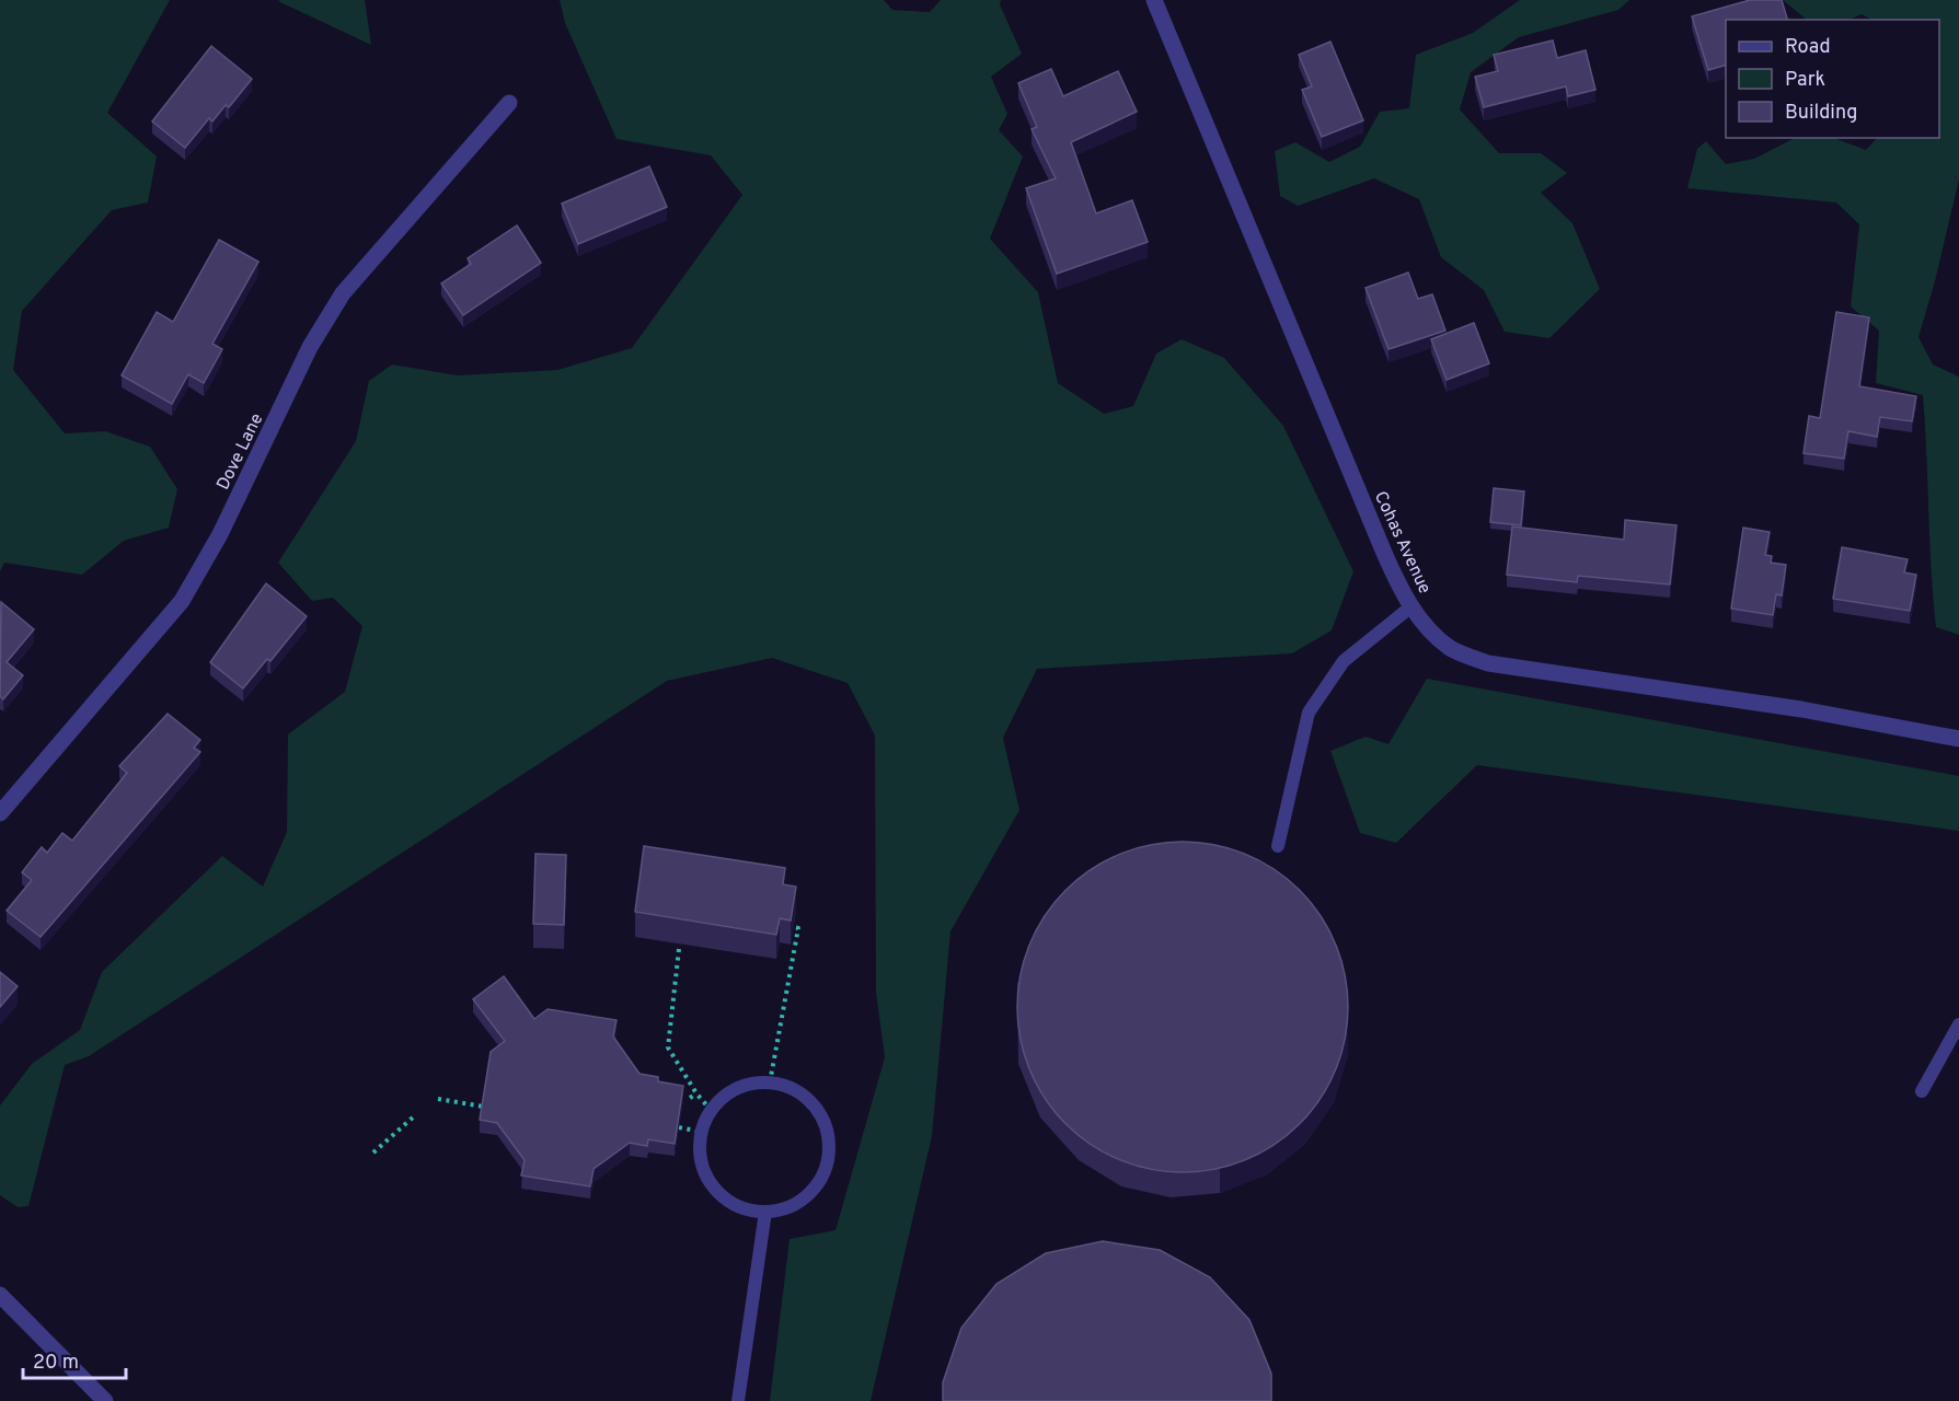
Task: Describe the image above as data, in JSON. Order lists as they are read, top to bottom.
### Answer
{
  "streets": {
    "street": ["Dove Lane", "Cohas Avenue"]
  },
  "legend": ["Road", "Park", "Building"],
  "scale_bar": "20 m"
}
